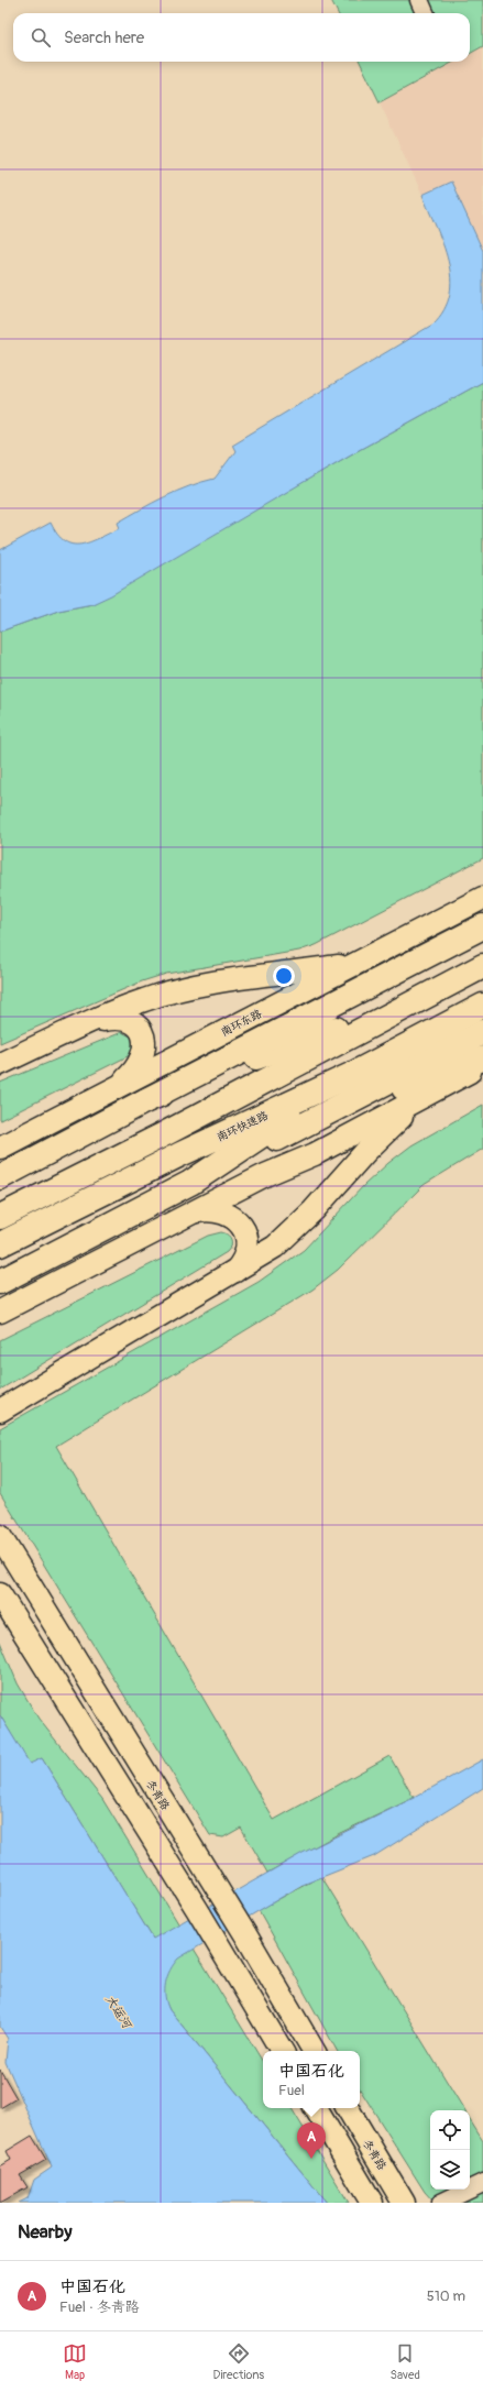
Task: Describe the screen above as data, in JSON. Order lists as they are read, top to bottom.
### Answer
{
  "streets": {
    "highway": ["南环快速路"],
    "main road": ["南环东路", "冬青路"]
  },
  "water": ["大运河"],
  "page": {
    "search": "Search here",
    "popup": ["中国石化", "Fuel"],
    "pins": "A",
    "heading": "Nearby",
    "list": [
      {
        "mark": "A",
        "name": "中国石化",
        "note": "Fuel · 冬青路",
        "value": "510 m"
      }
    ],
    "nav": ["Map", "Directions", "Saved"]
  }
}
